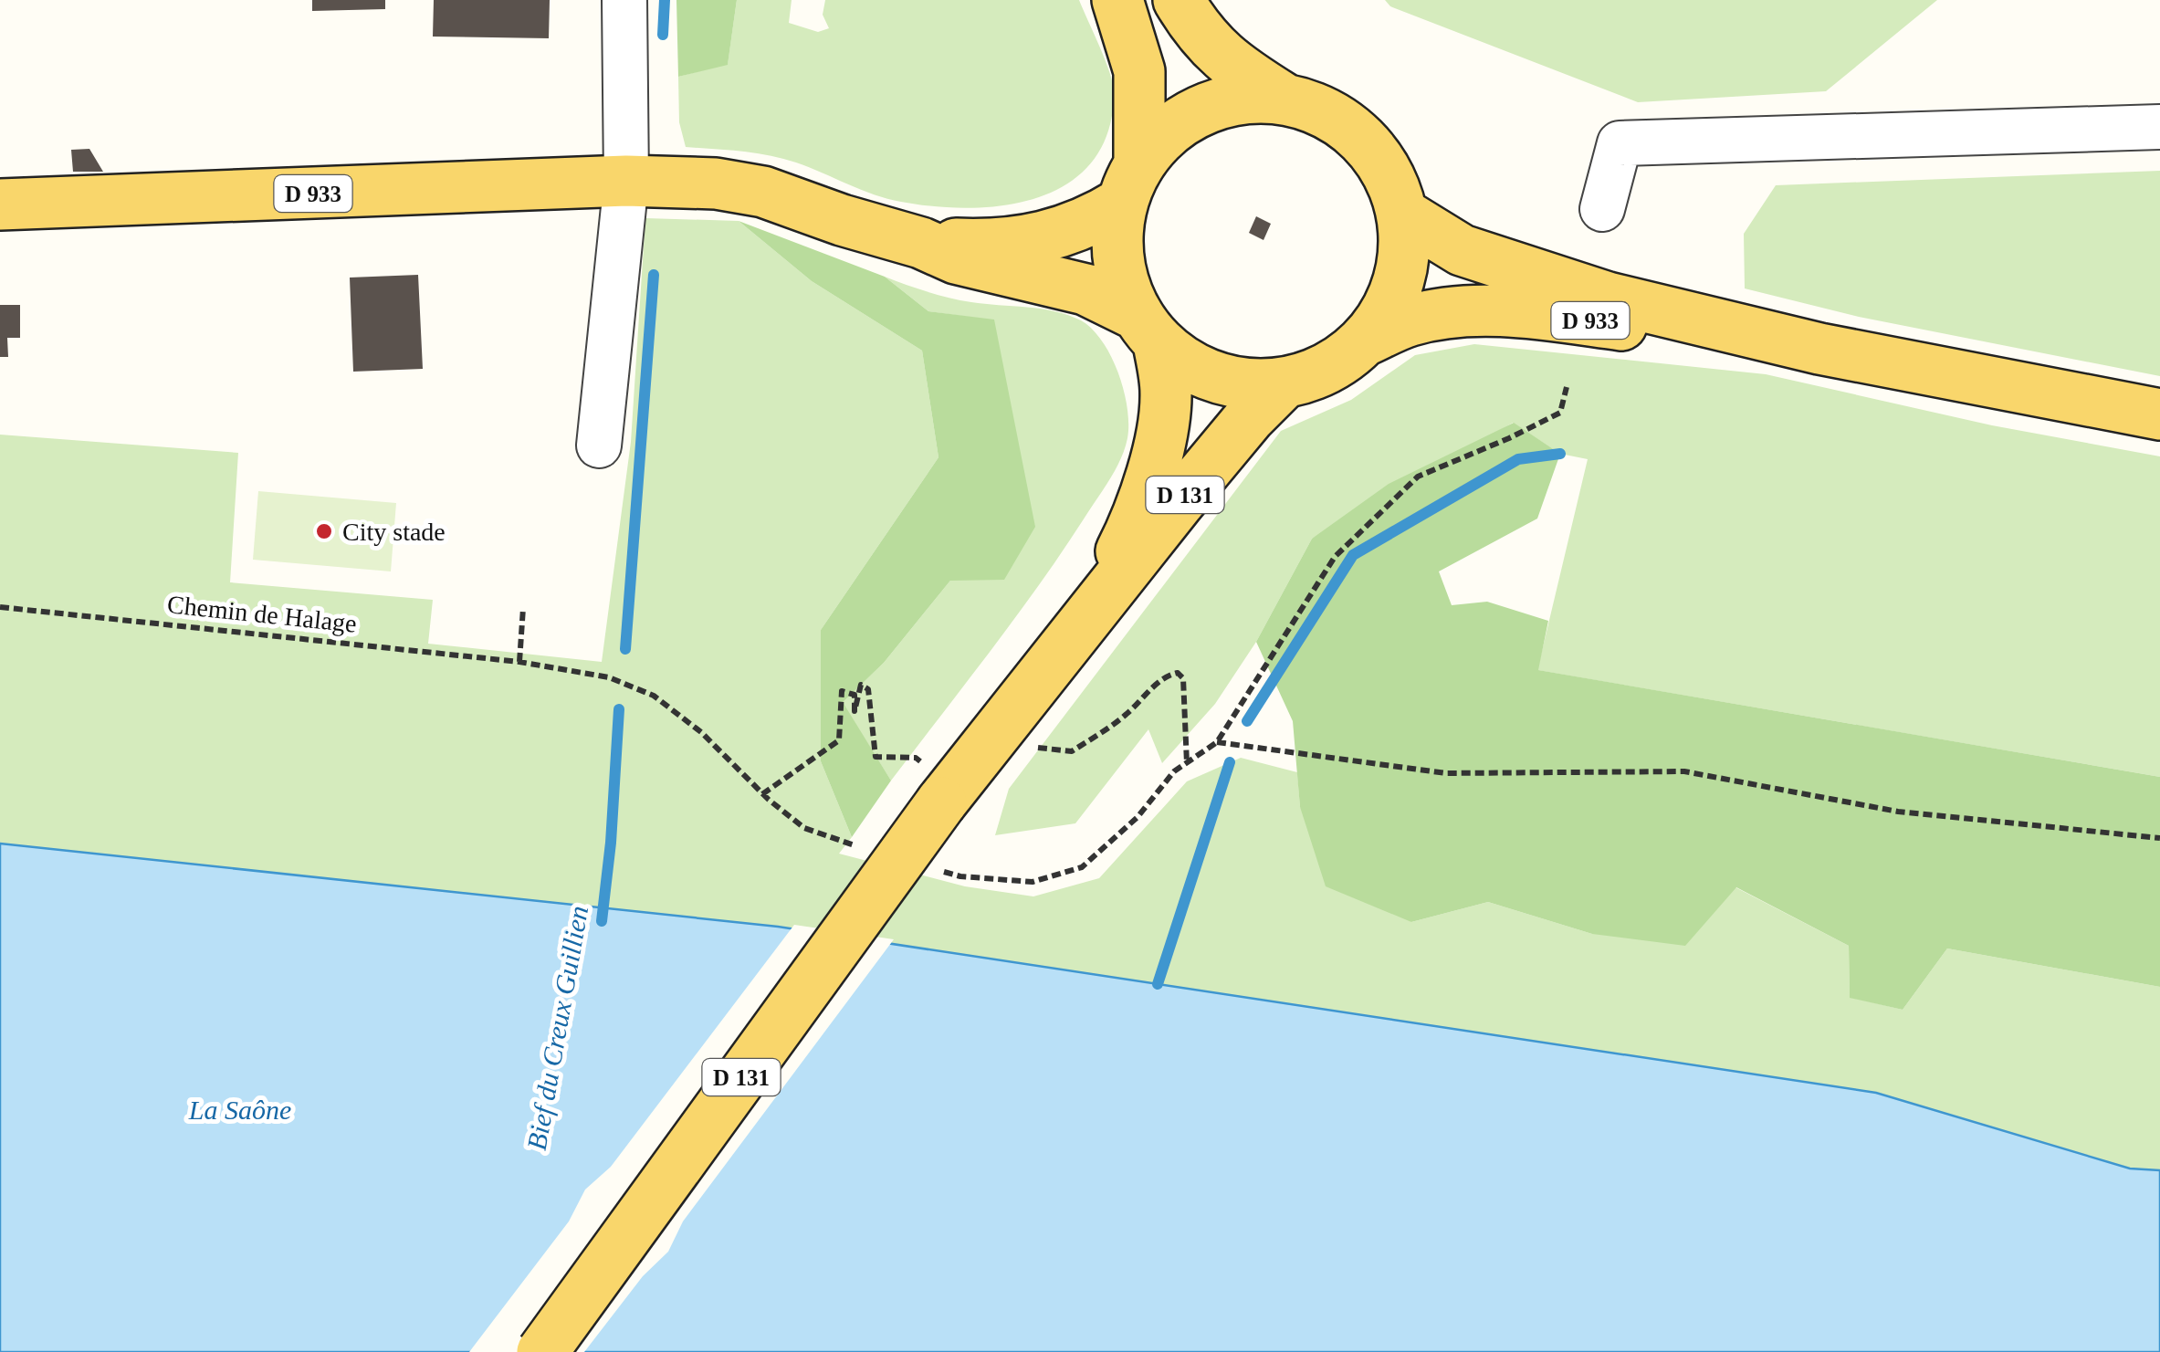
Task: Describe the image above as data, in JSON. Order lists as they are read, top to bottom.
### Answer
{
  "streets": {
    "main road": ["D 933", "D 131"],
    "path": ["Chemin de Halage"]
  },
  "crossings": [
    ["D 933", "D 131"]
  ],
  "water": ["Bief du Creux Guillien", "La Saône"],
  "places": ["City stade"]
}
